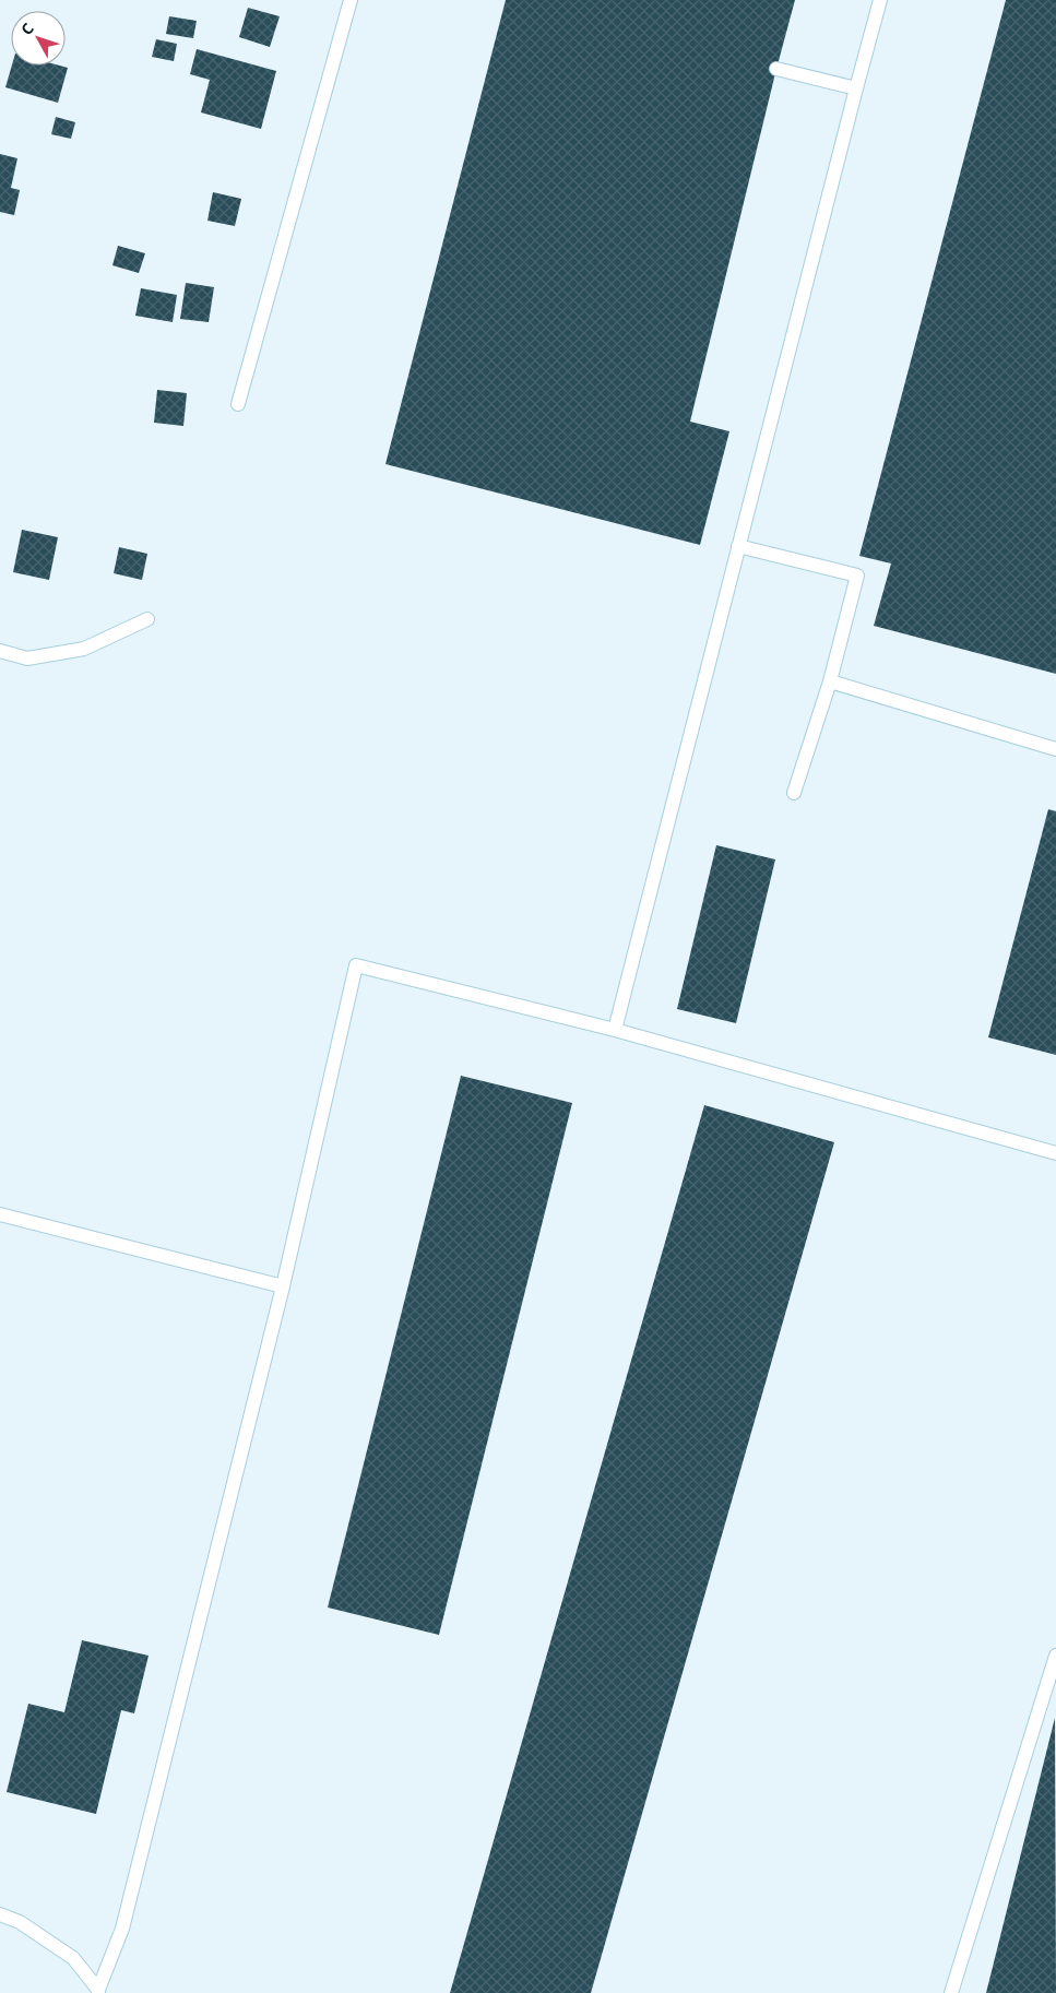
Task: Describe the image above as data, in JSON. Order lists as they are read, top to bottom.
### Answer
{
  "north": "top left"
}
